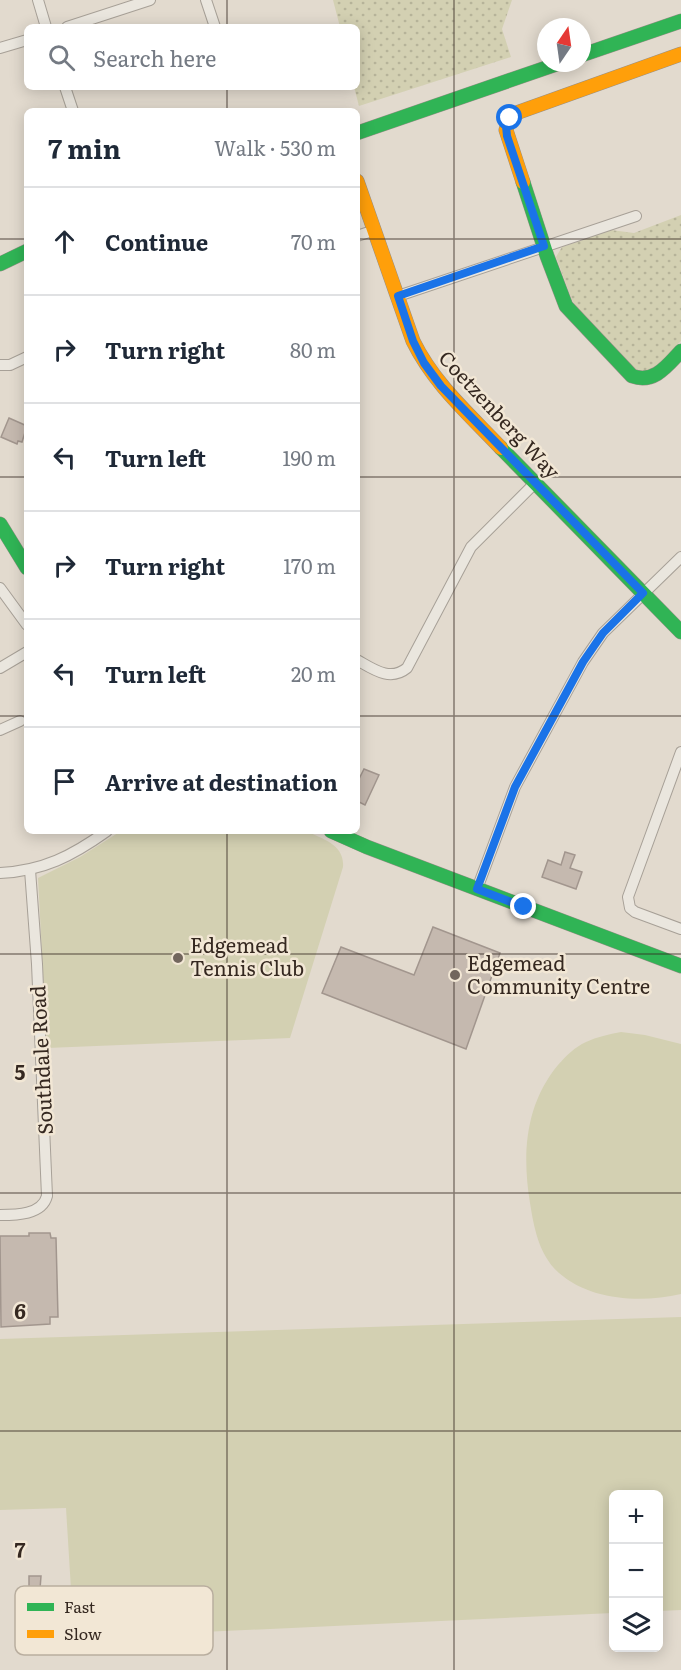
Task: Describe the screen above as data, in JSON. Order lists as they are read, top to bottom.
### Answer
{
  "streets": {
    "street": ["Coetzenberg Way", "Southdale Road"]
  },
  "places": ["Edgemead Tennis Club", "Edgemead Community Centre"],
  "legend": ["Fast", "Slow"],
  "north": "top",
  "page": {
    "search": "Search here",
    "heading": ["7 min", "Walk · 530 m"],
    "list": [
      ["Continue", "70 m"],
      ["Turn right", "80 m"],
      ["Turn left", "190 m"],
      ["Turn right", "170 m"],
      ["Turn left", "20 m"],
      "Arrive at destination"
    ],
    "map_buttons": ["+", "−"]
  },
  "grid": {
    "rows": ["5", "6", "7"]
  }
}
